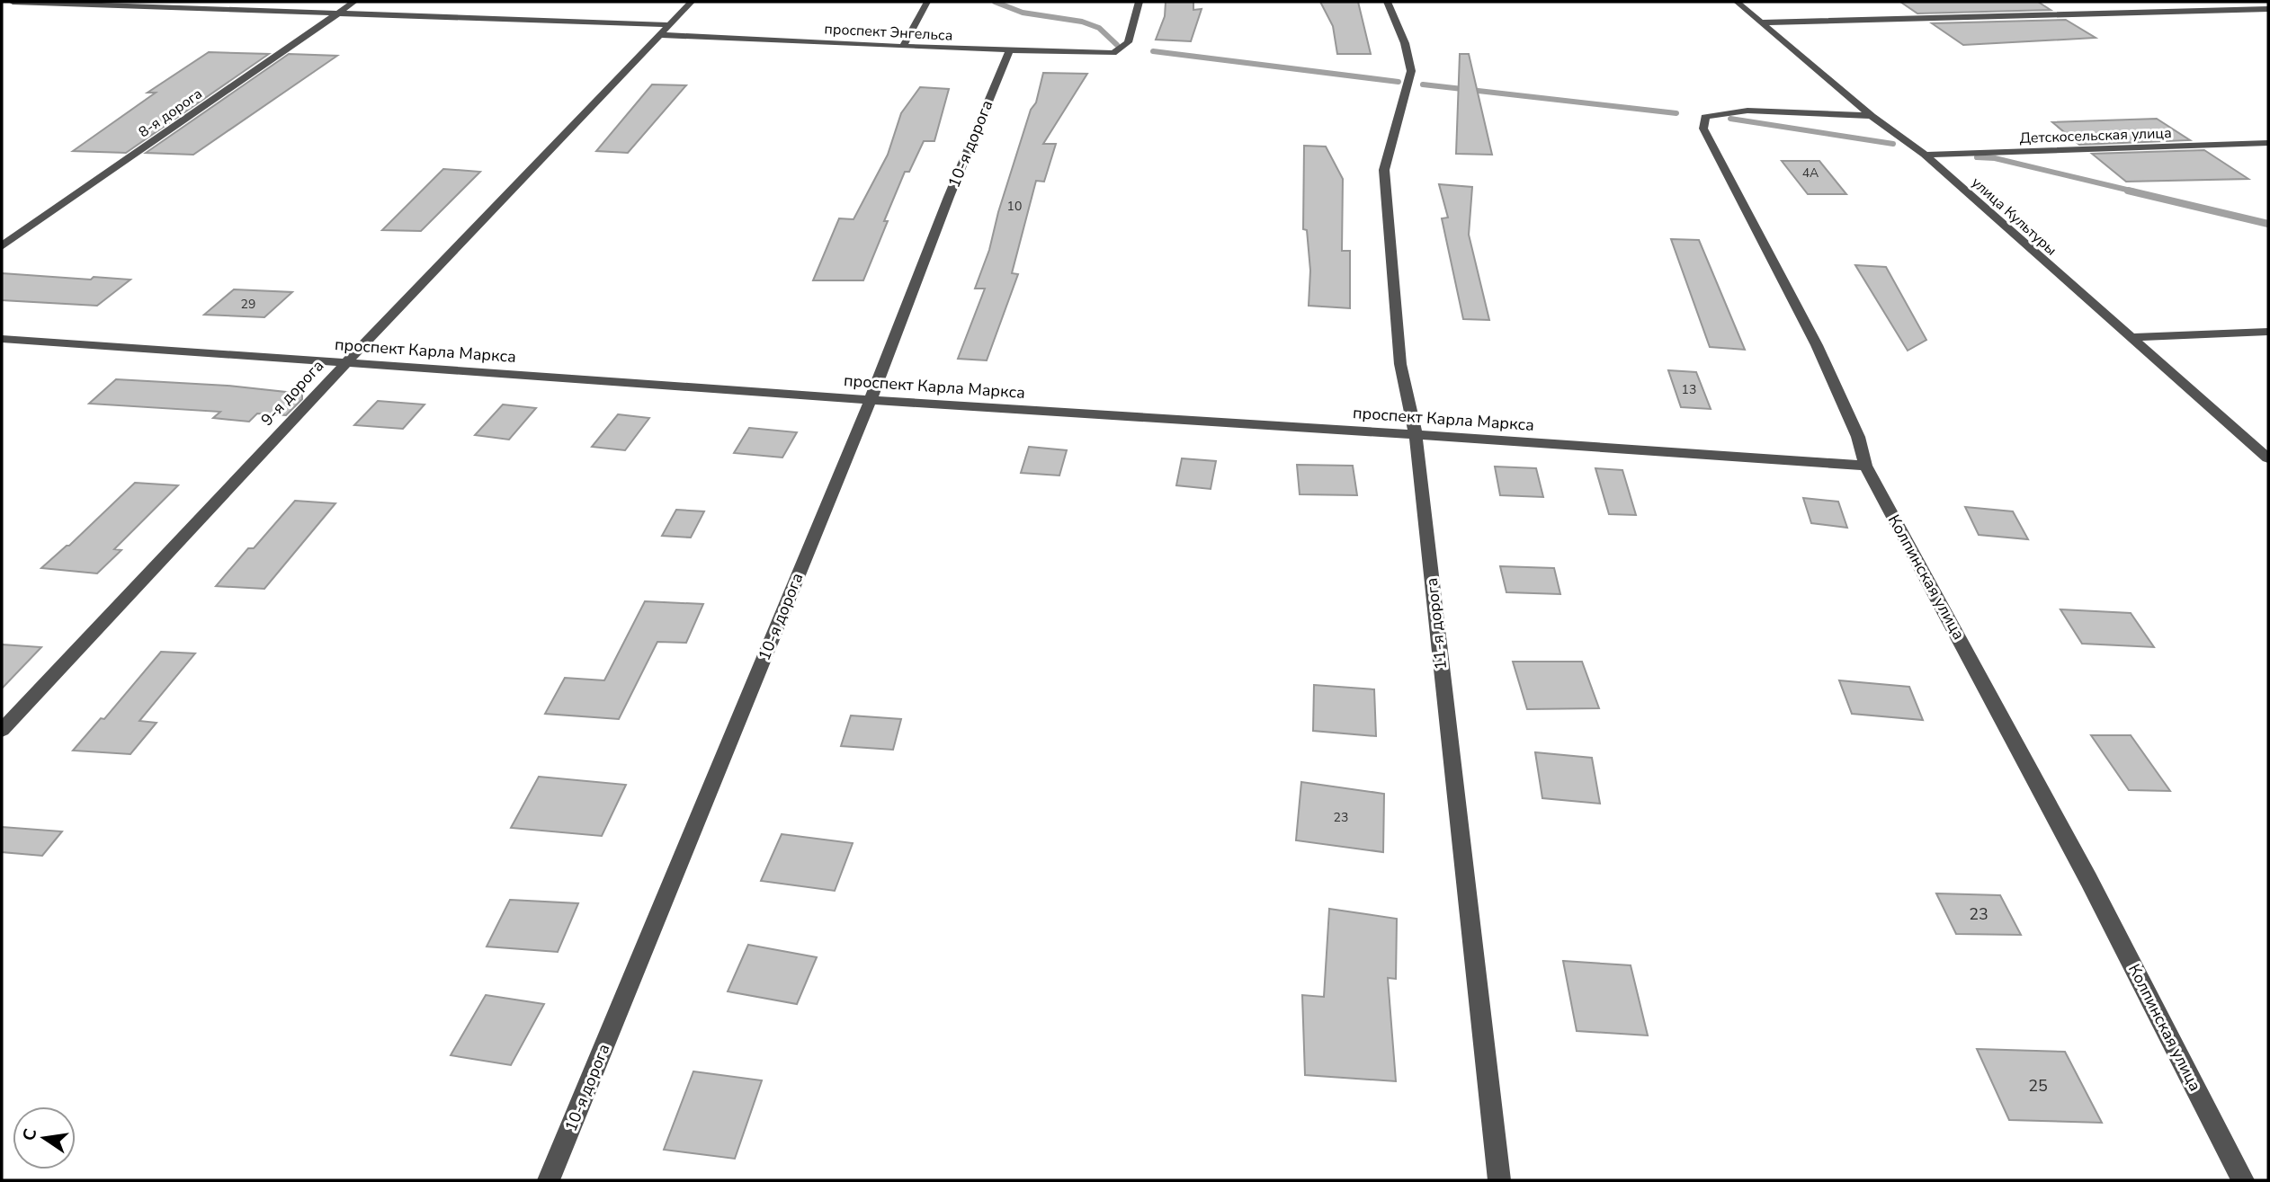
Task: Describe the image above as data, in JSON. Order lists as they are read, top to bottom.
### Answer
{
  "streets": {
    "street": [
      "проспект Энгельса",
      "8-я дорога",
      "Детскосельская улица",
      "10-я дорога",
      "улица Культуры",
      "проспект Карла Маркса",
      "9-я дорога",
      "Колпинская улица",
      "11-я дорога"
    ]
  },
  "crossings": [
    ["проспект Энгельса", "10-я дорога"],
    ["проспект Энгельса", "9-я дорога"],
    ["Детскосельская улица", "улица Культуры"],
    ["10-я дорога", "проспект Карла Маркса"],
    ["улица Культуры", "Колпинская улица"],
    ["проспект Карла Маркса", "9-я дорога"],
    ["проспект Карла Маркса", "Колпинская улица"],
    ["проспект Карла Маркса", "11-я дорога"]
  ],
  "house_numbers": [
    "4А",
    "10",
    "29",
    "13",
    "23",
    "23",
    "25"
  ],
  "north": "left"
}
